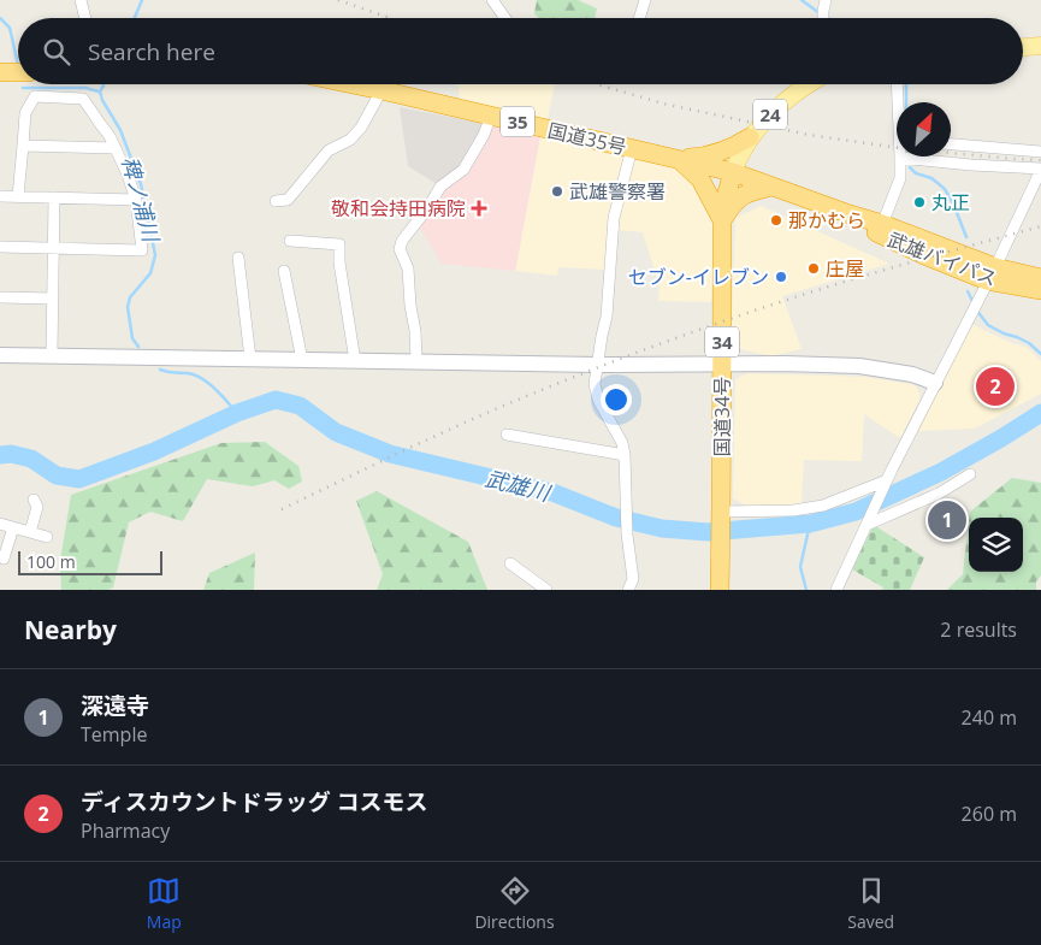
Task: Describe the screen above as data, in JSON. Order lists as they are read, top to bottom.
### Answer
{
  "streets": {
    "highway": [
      "35",
      "国道35号",
      "武雄バイパス",
      "34",
      "国道34号"
    ],
    "main road": ["24"]
  },
  "crossings": [
    ["24", "国道35号"],
    ["24", "武雄バイパス"],
    ["24", "国道34号"],
    ["国道35号", "武雄バイパス"],
    ["国道35号", "国道34号"],
    ["武雄バイパス", "国道34号"]
  ],
  "water": ["稗ノ浦川", "武雄川"],
  "places": {
    "other": [
      "武雄警察署",
      "丸正",
      "那かむら",
      "庄屋",
      "セブン-イレブン"
    ],
    "health": ["敬和会持田病院"]
  },
  "scale_bar": "100 m",
  "north": "top right",
  "page": {
    "search": "Search here",
    "pins": ["2", "1"],
    "scale": "100 m",
    "heading": ["Nearby", "2 results"],
    "list": [
      {
        "mark": "1",
        "name": "深遠寺",
        "note": "Temple",
        "value": "240 m"
      },
      {
        "mark": "2",
        "name": "ディスカウントドラッグ コスモス",
        "note": "Pharmacy",
        "value": "260 m"
      }
    ],
    "nav": ["Map", "Directions", "Saved"]
  }
}
